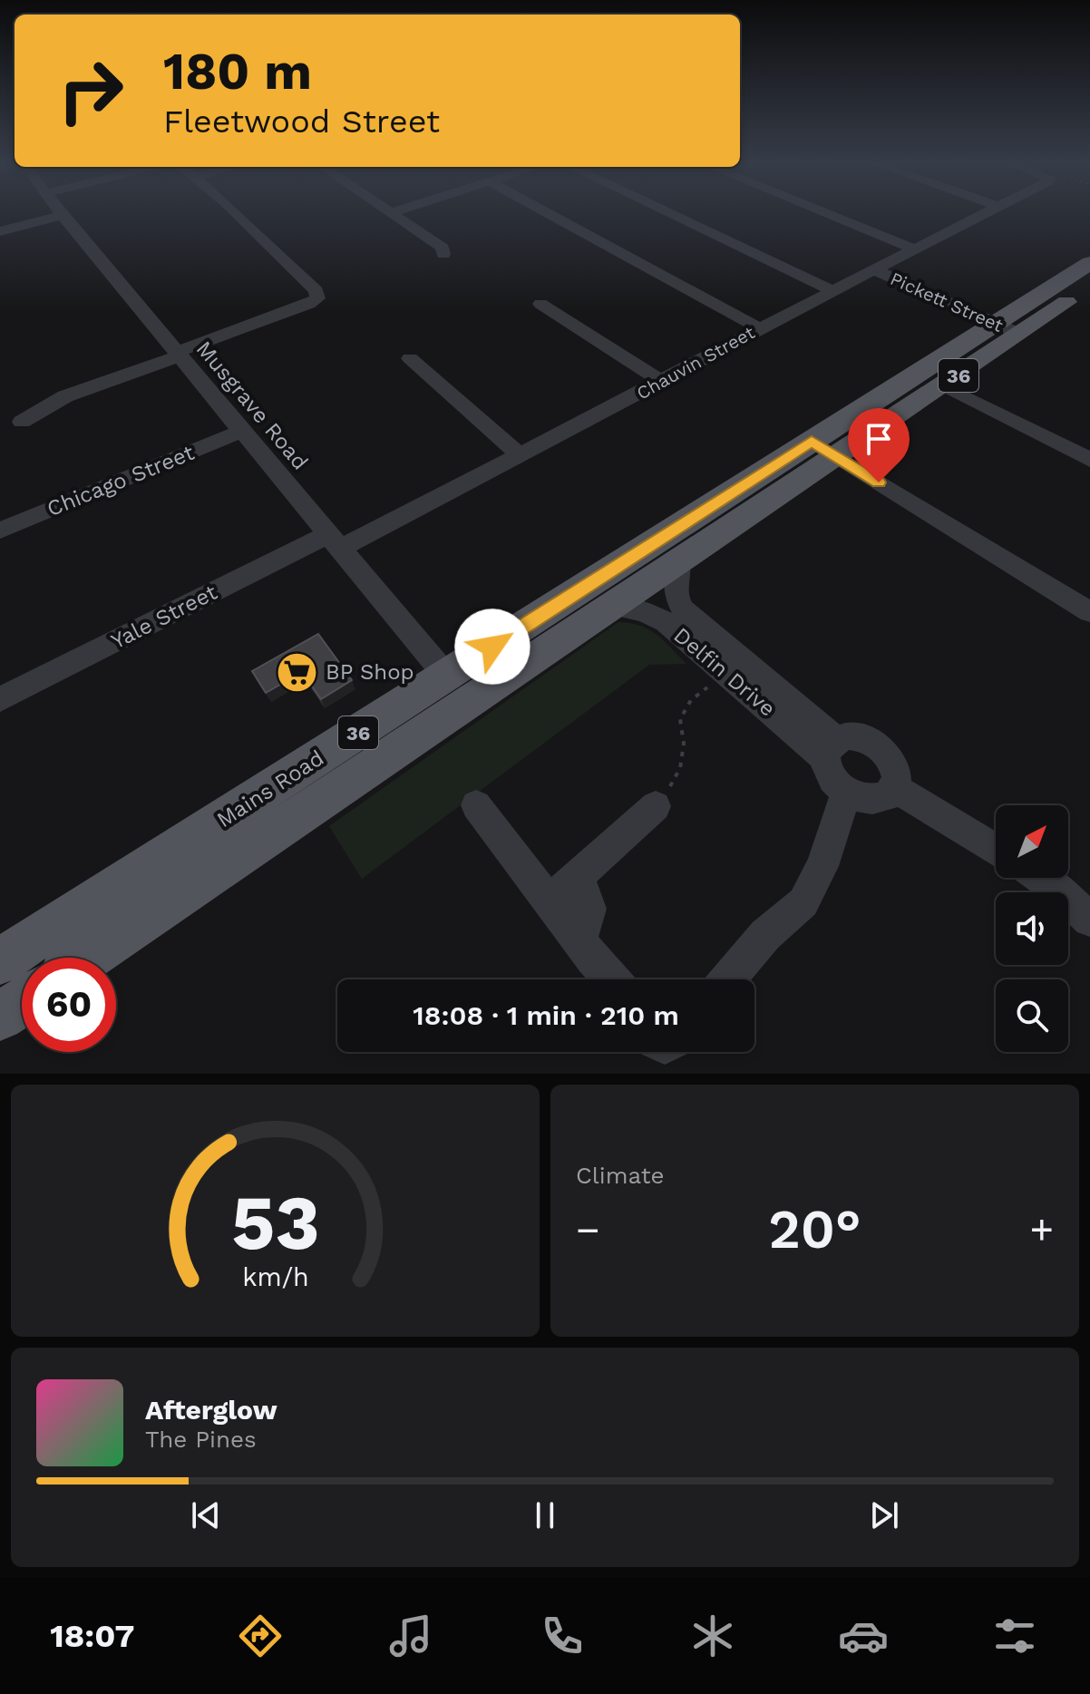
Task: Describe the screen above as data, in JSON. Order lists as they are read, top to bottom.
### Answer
{
  "streets": {
    "main road": ["36", "Mains Road"],
    "street": [
      "Pickett Street",
      "Chauvin Street",
      "Musgrave Road",
      "Chicago Street",
      "Yale Street",
      "Delfin Drive"
    ]
  },
  "crossings": [
    ["Pickett Street", "Chauvin Street"],
    ["Pickett Street", "Mains Road"],
    ["Chauvin Street", "Musgrave Road"],
    ["Chauvin Street", "Yale Street"],
    ["Musgrave Road", "Chicago Street"],
    ["Musgrave Road", "Yale Street"],
    ["Musgrave Road", "Mains Road"],
    ["Delfin Drive", "Mains Road"]
  ],
  "places": {
    "supermarket": ["BP Shop"]
  },
  "north": "top right",
  "page": {
    "turn": ["180 m", "Fleetwood Street"],
    "limit": "60",
    "trip": "18:08 · 1 min · 210 m",
    "tile": "Climate",
    "heat": ["−", "20°", "+"],
    "song": ["Afterglow", "The Pines"],
    "tabs": "18:07",
    "gauge": ["53", "km/h"]
  }
}
